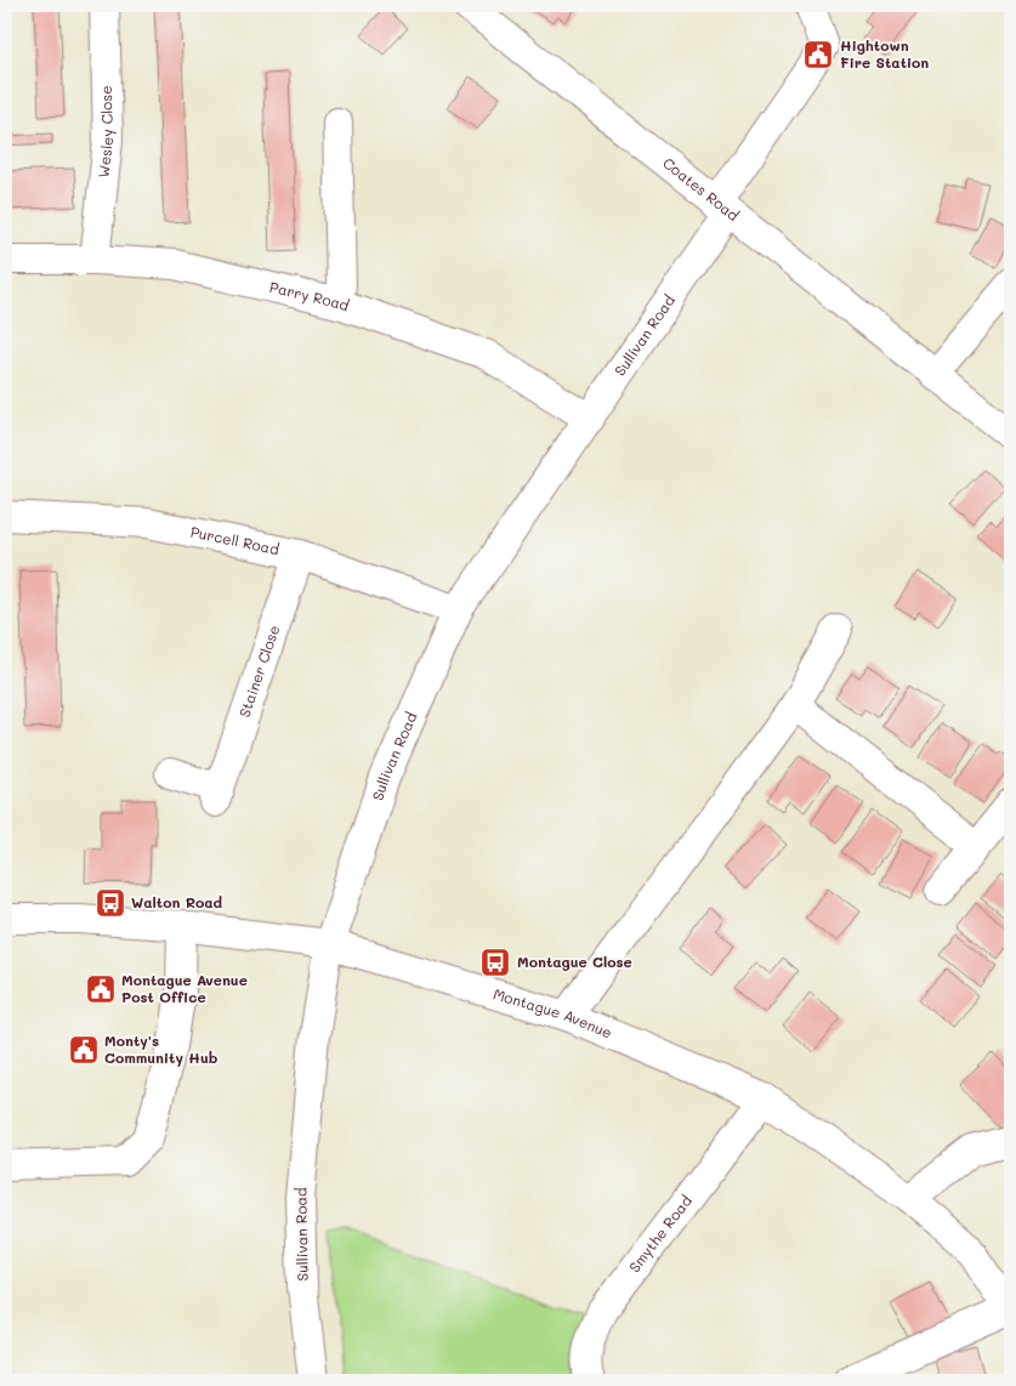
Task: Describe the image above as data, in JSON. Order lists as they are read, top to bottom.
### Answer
{
  "streets": {
    "street": [
      "Wesley Close",
      "Coates Road",
      "Parry Road",
      "Sullivan Road",
      "Purcell Road",
      "Stainer Close",
      "Montague Avenue",
      "Smythe Road"
    ]
  },
  "crossings": [
    ["Wesley Close", "Parry Road"],
    ["Coates Road", "Sullivan Road"],
    ["Parry Road", "Sullivan Road"],
    ["Sullivan Road", "Purcell Road"],
    ["Sullivan Road", "Montague Avenue"],
    ["Purcell Road", "Stainer Close"],
    ["Montague Avenue", "Smythe Road"]
  ],
  "places": {
    "public building": ["Hightown Fire Station", "Montague Avenue Post Office", "Monty's Community Hub"],
    "bus stop": ["Walton Road", "Montague Close"]
  }
}
